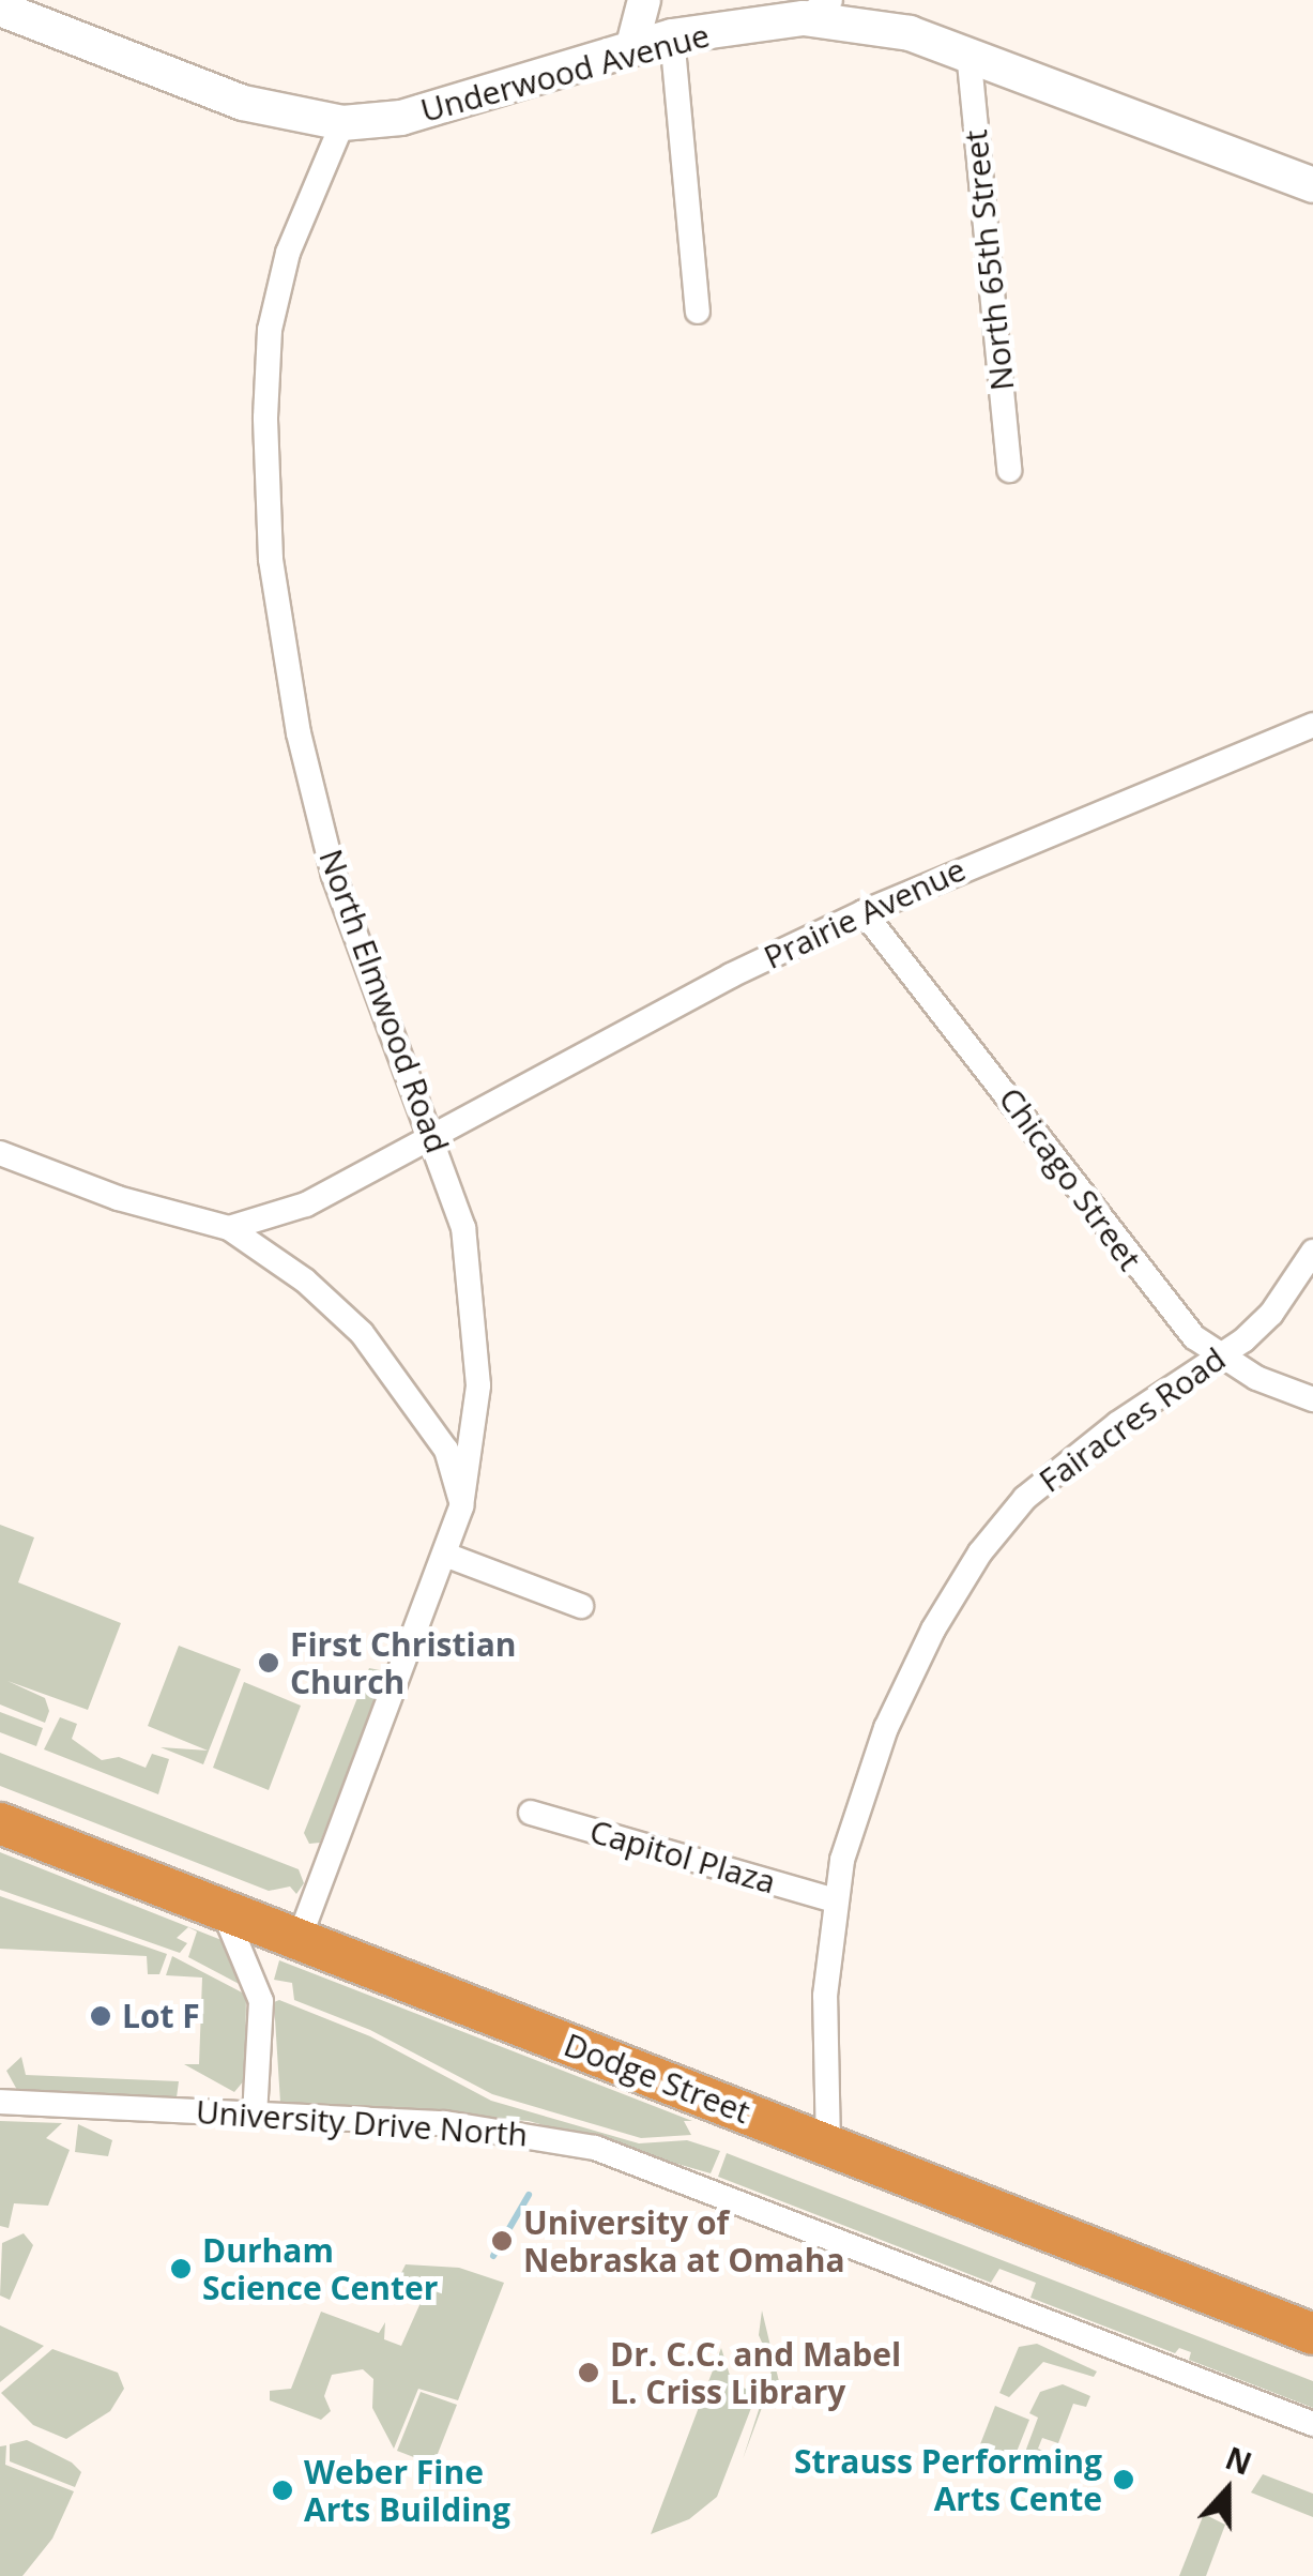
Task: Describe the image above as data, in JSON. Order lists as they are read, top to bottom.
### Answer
{
  "streets": {
    "highway": ["Dodge Street"],
    "main road": ["Underwood Avenue"],
    "street": [
      "North 65th Street",
      "Prairie Avenue",
      "North Elmwood Road",
      "Chicago Street",
      "Fairacres Road",
      "Capitol Plaza",
      "University Drive North"
    ]
  },
  "crossings": [
    ["Underwood Avenue", "North 65th Street"],
    ["Underwood Avenue", "North Elmwood Road"],
    ["Prairie Avenue", "North Elmwood Road"],
    ["Prairie Avenue", "Chicago Street"],
    ["North Elmwood Road", "Dodge Street"],
    ["Chicago Street", "Fairacres Road"],
    ["Fairacres Road", "Capitol Plaza"],
    ["Fairacres Road", "Dodge Street"]
  ],
  "places": [
    "First Christian Church",
    "Lot F",
    "University of Nebraska at Omaha",
    "Durham Science Center",
    "Dr. C.C. and Mabel L. Criss Library",
    "Strauss Performing Arts Cente",
    "Weber Fine Arts Building"
  ],
  "north": "top"
}
